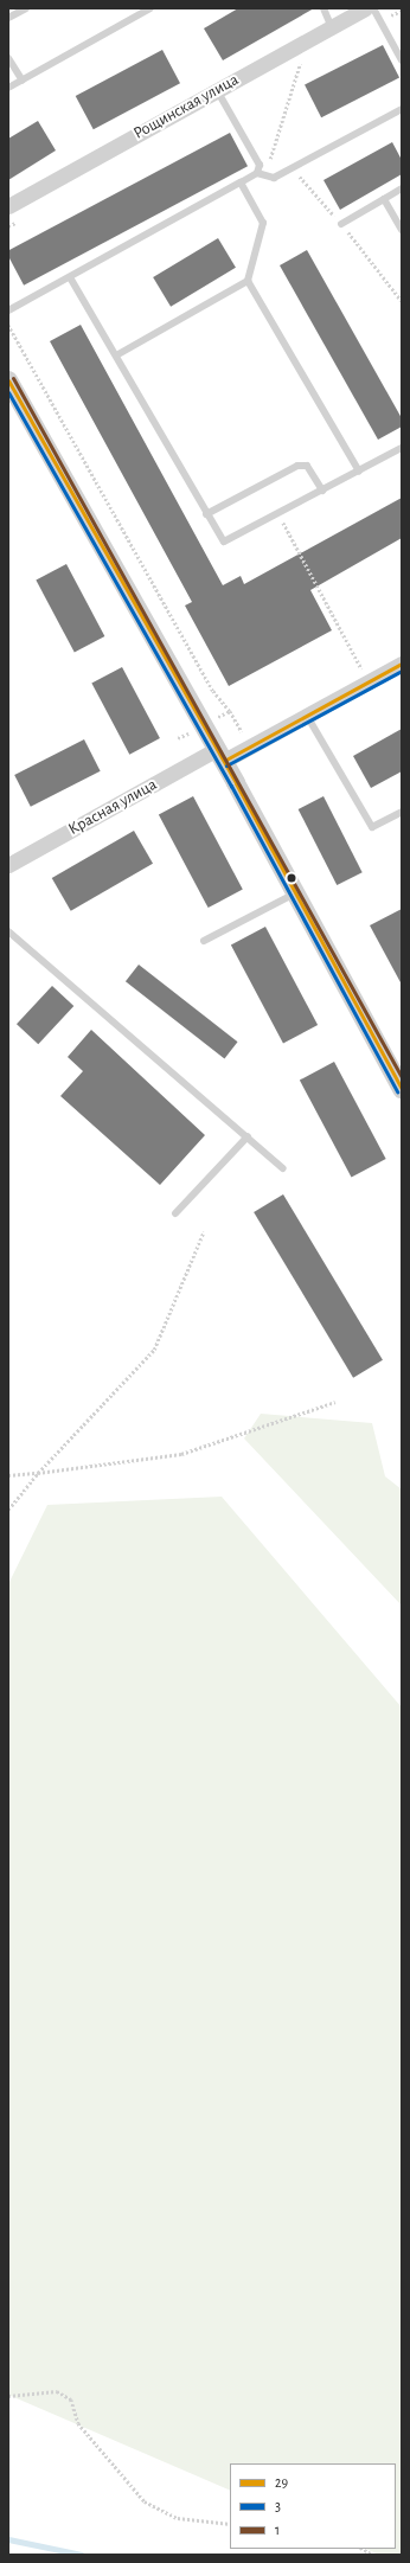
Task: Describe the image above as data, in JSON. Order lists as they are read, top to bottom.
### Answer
{
  "streets": {
    "street": ["Рощинская улица", "Красная улица"]
  },
  "lines": ["transit line 1", "transit line 29", "transit line 3"],
  "legend": ["29", "3", "1"]
}
